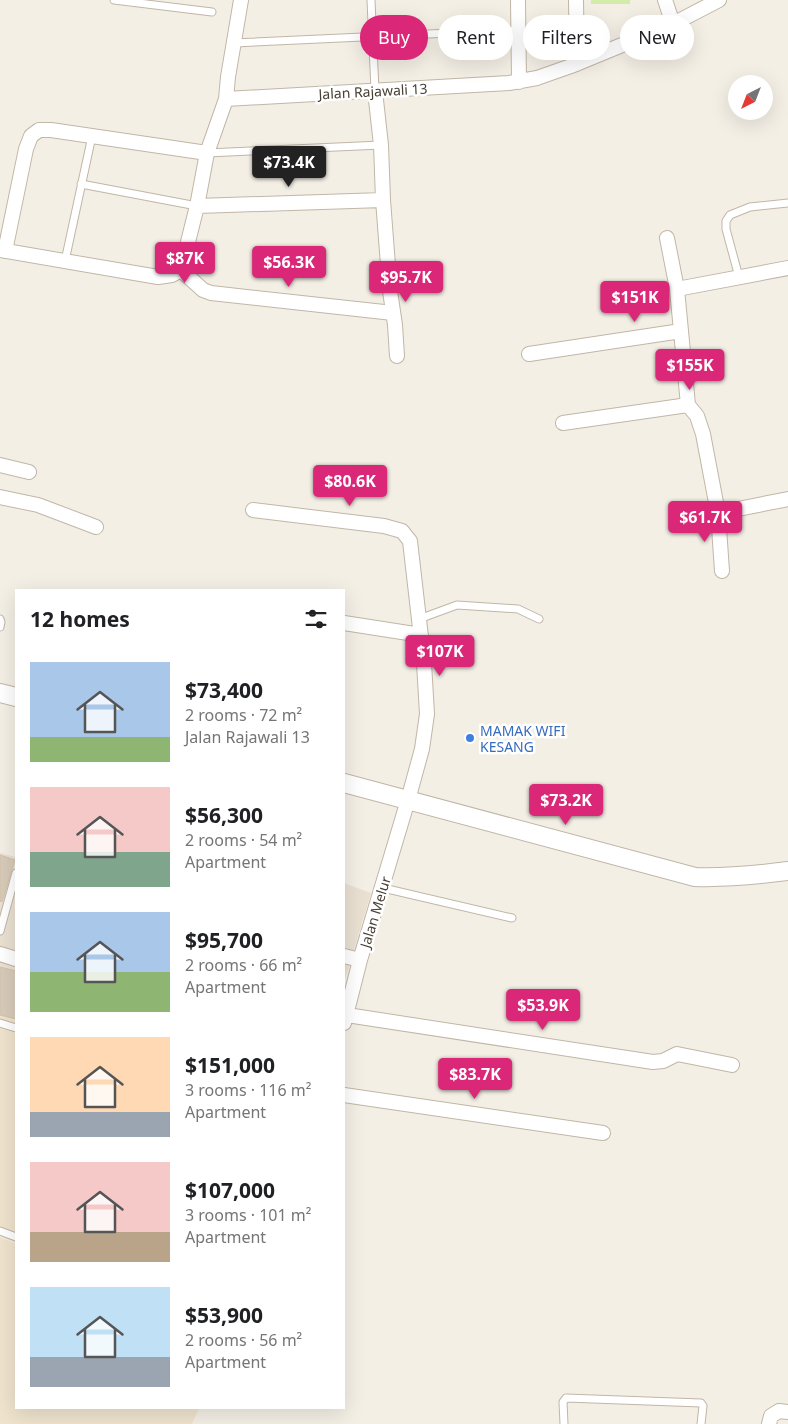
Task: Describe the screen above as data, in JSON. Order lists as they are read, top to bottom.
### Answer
{
  "streets": {
    "street": ["Jalan Rajawali 13", "Jalan Melur"]
  },
  "places": ["MAMAK WIFI KESANG"],
  "north": "bottom left",
  "page": {
    "chip": [
      "Buy",
      "Rent",
      "Filters",
      "New"
    ],
    "price": [
      "$73.4K",
      "$87K",
      "$56.3K",
      "$95.7K",
      "$151K",
      "$155K",
      "$80.6K",
      "$61.7K",
      "$107K",
      "$73.2K",
      "$53.9K",
      "$83.7K"
    ],
    "heading": "12 homes",
    "list": [
      {
        "name": "$73,400",
        "note": "2 rooms · 72 m² · Jalan Rajawali 13"
      },
      {
        "name": "$56,300",
        "note": "2 rooms · 54 m² · Apartment"
      },
      {
        "name": "$95,700",
        "note": "2 rooms · 66 m² · Apartment"
      },
      {
        "name": "$151,000",
        "note": "3 rooms · 116 m² · Apartment"
      },
      {
        "name": "$107,000",
        "note": "3 rooms · 101 m² · Apartment"
      },
      {
        "name": "$53,900",
        "note": "2 rooms · 56 m² · Apartment"
      }
    ]
  }
}
